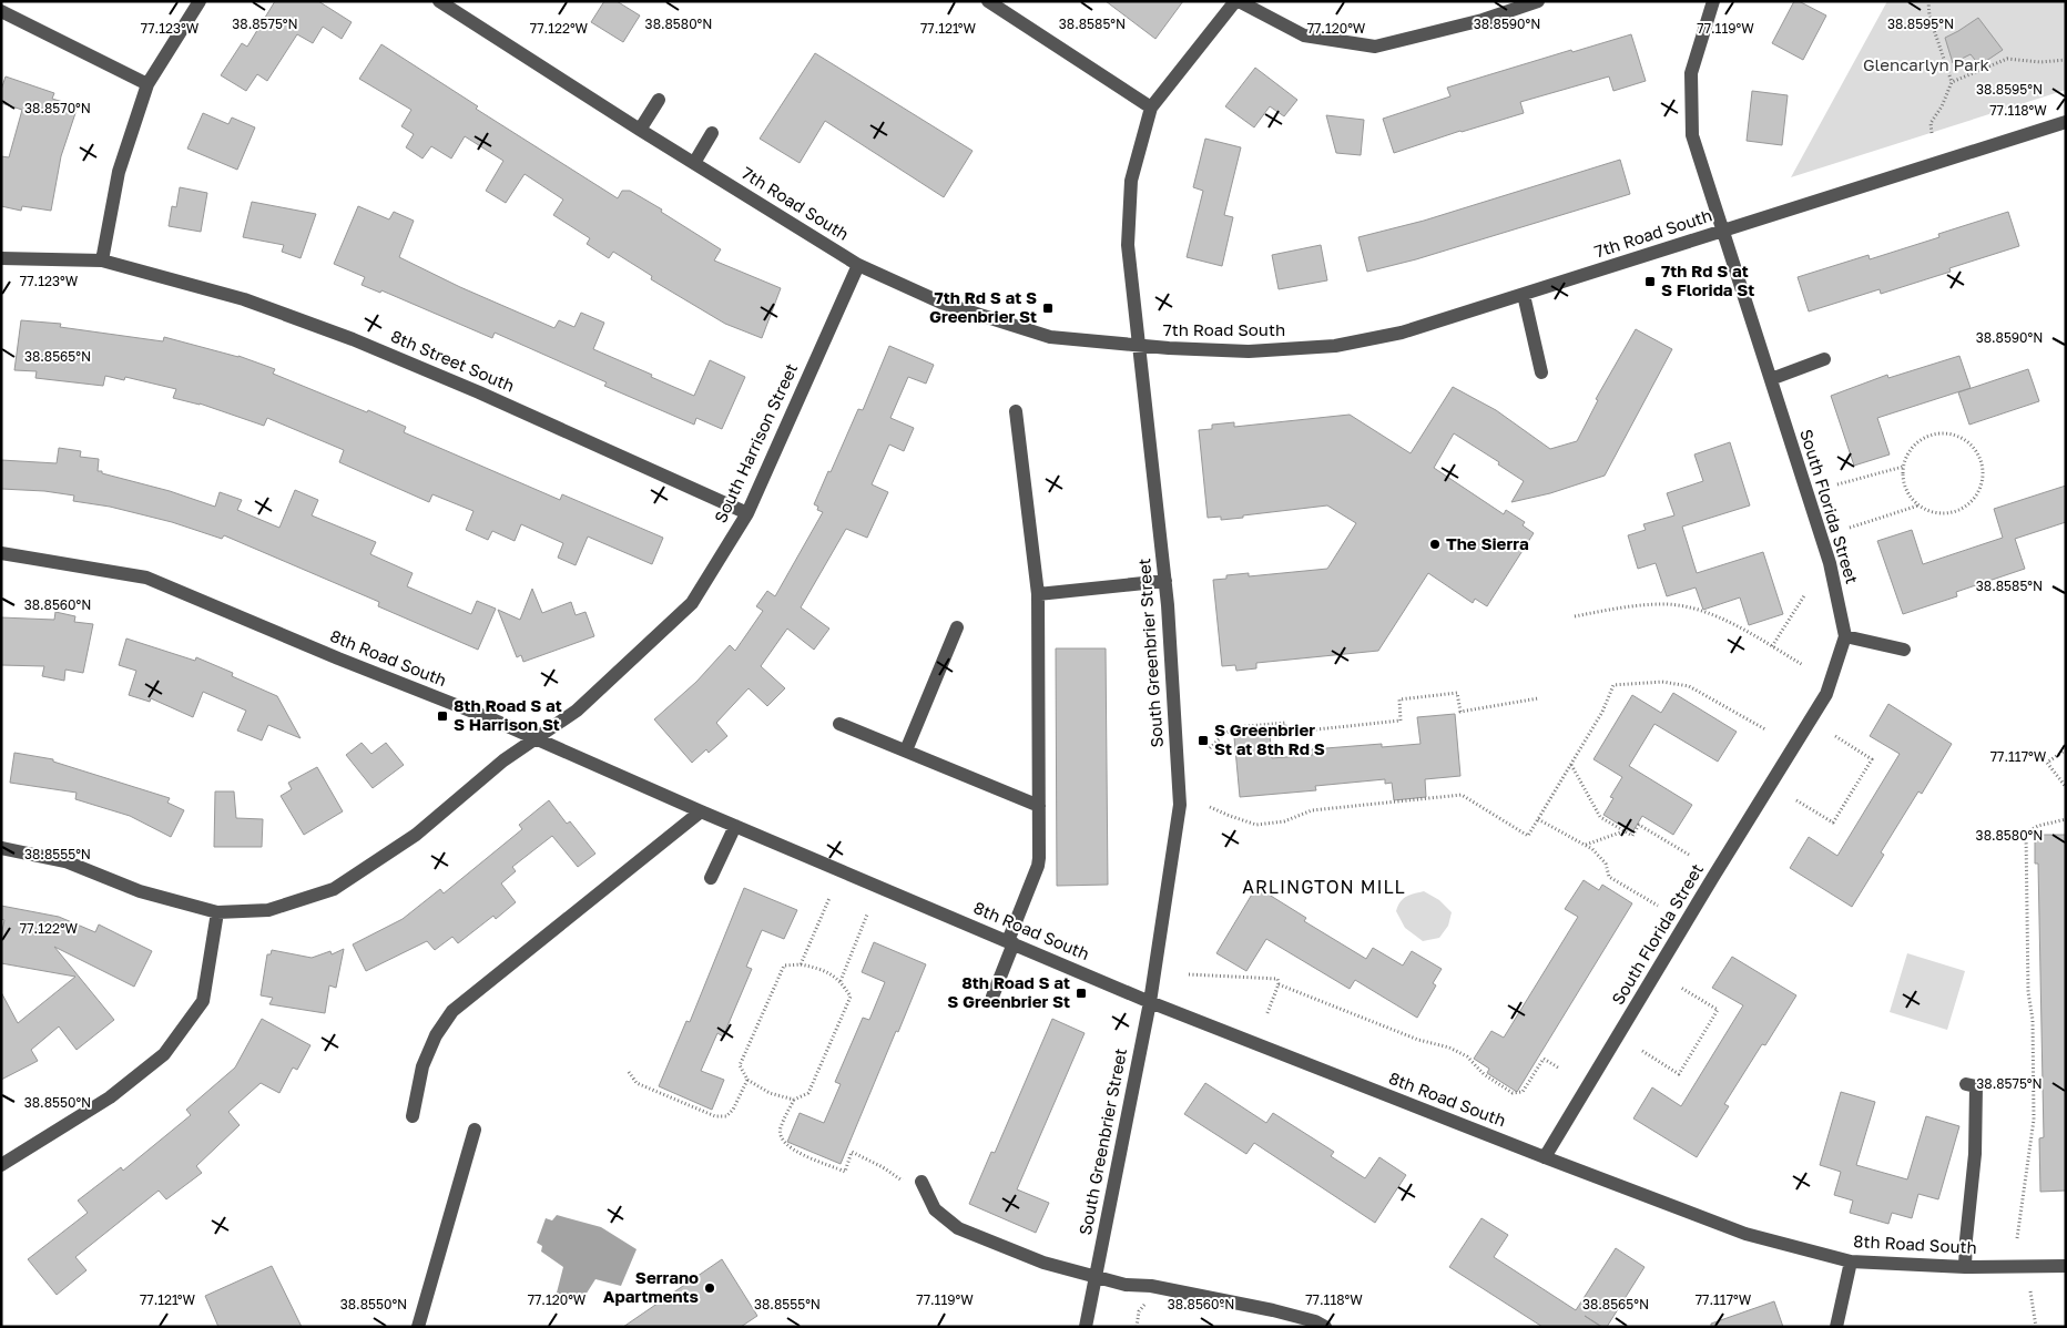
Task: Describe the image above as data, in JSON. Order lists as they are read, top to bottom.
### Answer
{
  "streets": {
    "street": [
      "7th Road South",
      "8th Street South",
      "South Harrison Street",
      "South Florida Street",
      "South Greenbrier Street",
      "8th Road South"
    ]
  },
  "crossings": [
    ["7th Road South", "South Harrison Street"],
    ["7th Road South", "South Florida Street"],
    ["7th Road South", "South Greenbrier Street"],
    ["8th Street South", "South Harrison Street"],
    ["South Harrison Street", "8th Road South"],
    ["South Florida Street", "8th Road South"],
    ["South Greenbrier Street", "8th Road South"]
  ],
  "districts": ["ARLINGTON MILL"],
  "parks": ["Glencarlyn Park"],
  "places": {
    "transit": [
      "7th Rd S at S Florida St",
      "7th Rd S at S Greenbrier St",
      "8th Road S at S Harrison St",
      "S Greenbrier St at 8th Rd S",
      "8th Road S at S Greenbrier St"
    ],
    "other": ["The Sierra", "Serrano Apartments"]
  },
  "coordinates": [
    "38.8575°N",
    "38.8580°N",
    "38.8585°N",
    "38.8590°N",
    "38.8595°N",
    "77.122°W",
    "77.121°W",
    "77.120°W",
    "77.119°W",
    "77.123°W",
    "38.8570°N",
    "77.118°W",
    "38.8565°N",
    "38.8560°N",
    "77.117°W",
    "38.8555°N",
    "38.8550°N"
  ]
}
